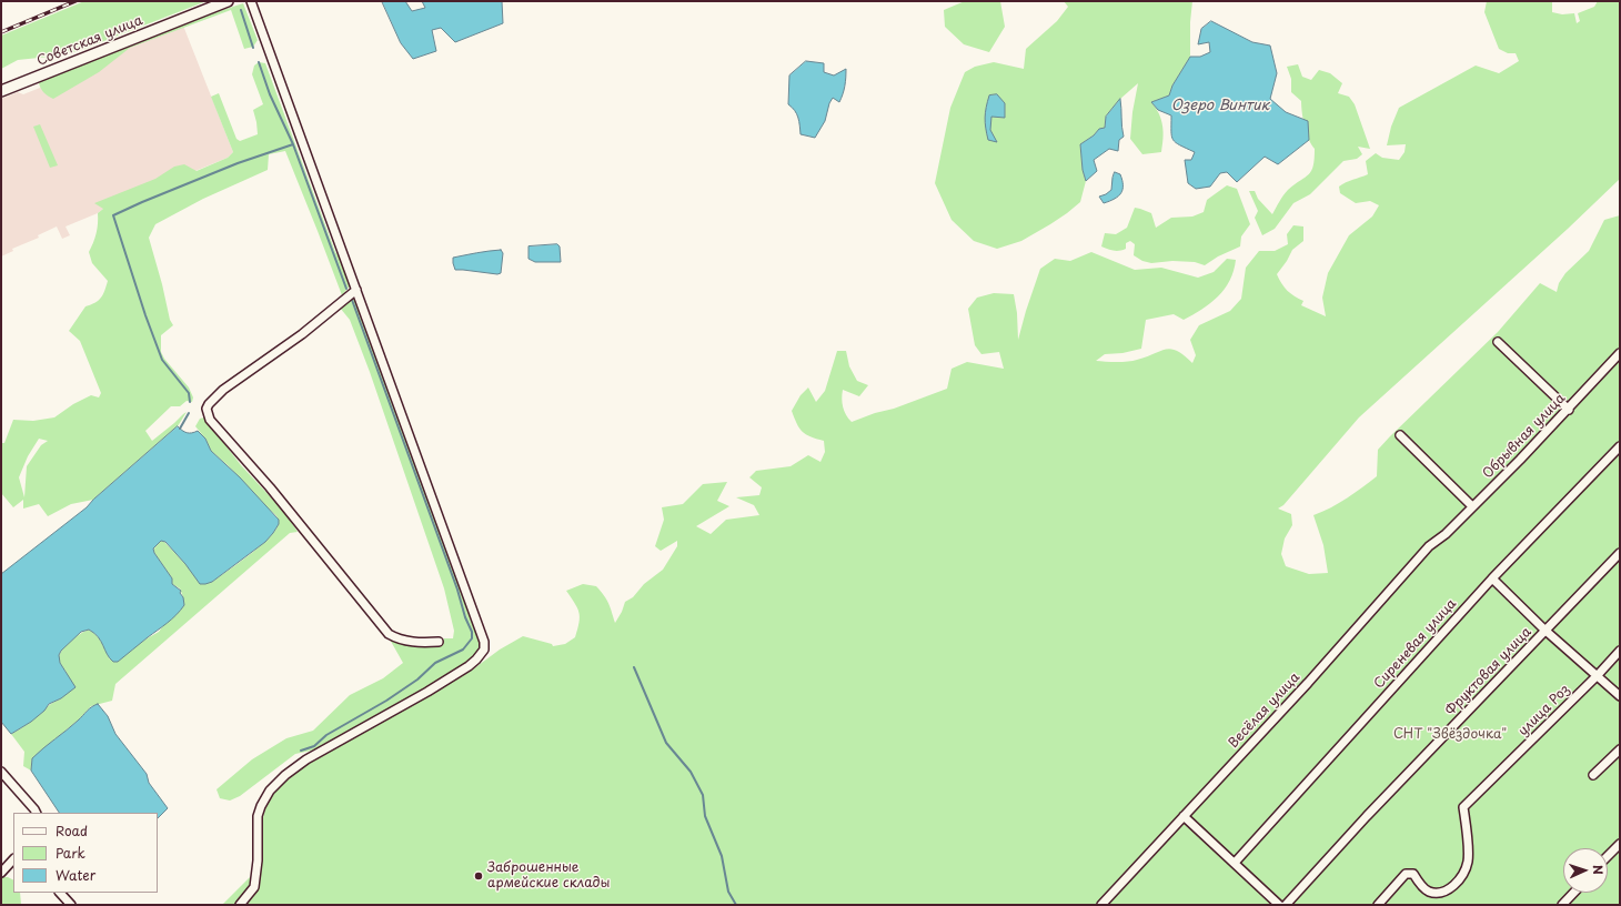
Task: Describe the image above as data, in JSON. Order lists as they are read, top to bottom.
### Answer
{
  "streets": {
    "main road": ["Советская улица"],
    "street": [
      "Обрывная улица",
      "Сиреневая улица",
      "Фруктовая улица",
      "Весёлая улица",
      "улица Роз"
    ]
  },
  "crossings": [
    ["Обрывная улица", "Весёлая улица"]
  ],
  "water": ["Озеро Винтик"],
  "parks": ["СНТ \"Звёздочка\""],
  "places": ["Заброшенные армейские склады"],
  "legend": ["Road", "Park", "Water"],
  "north": "right"
}
